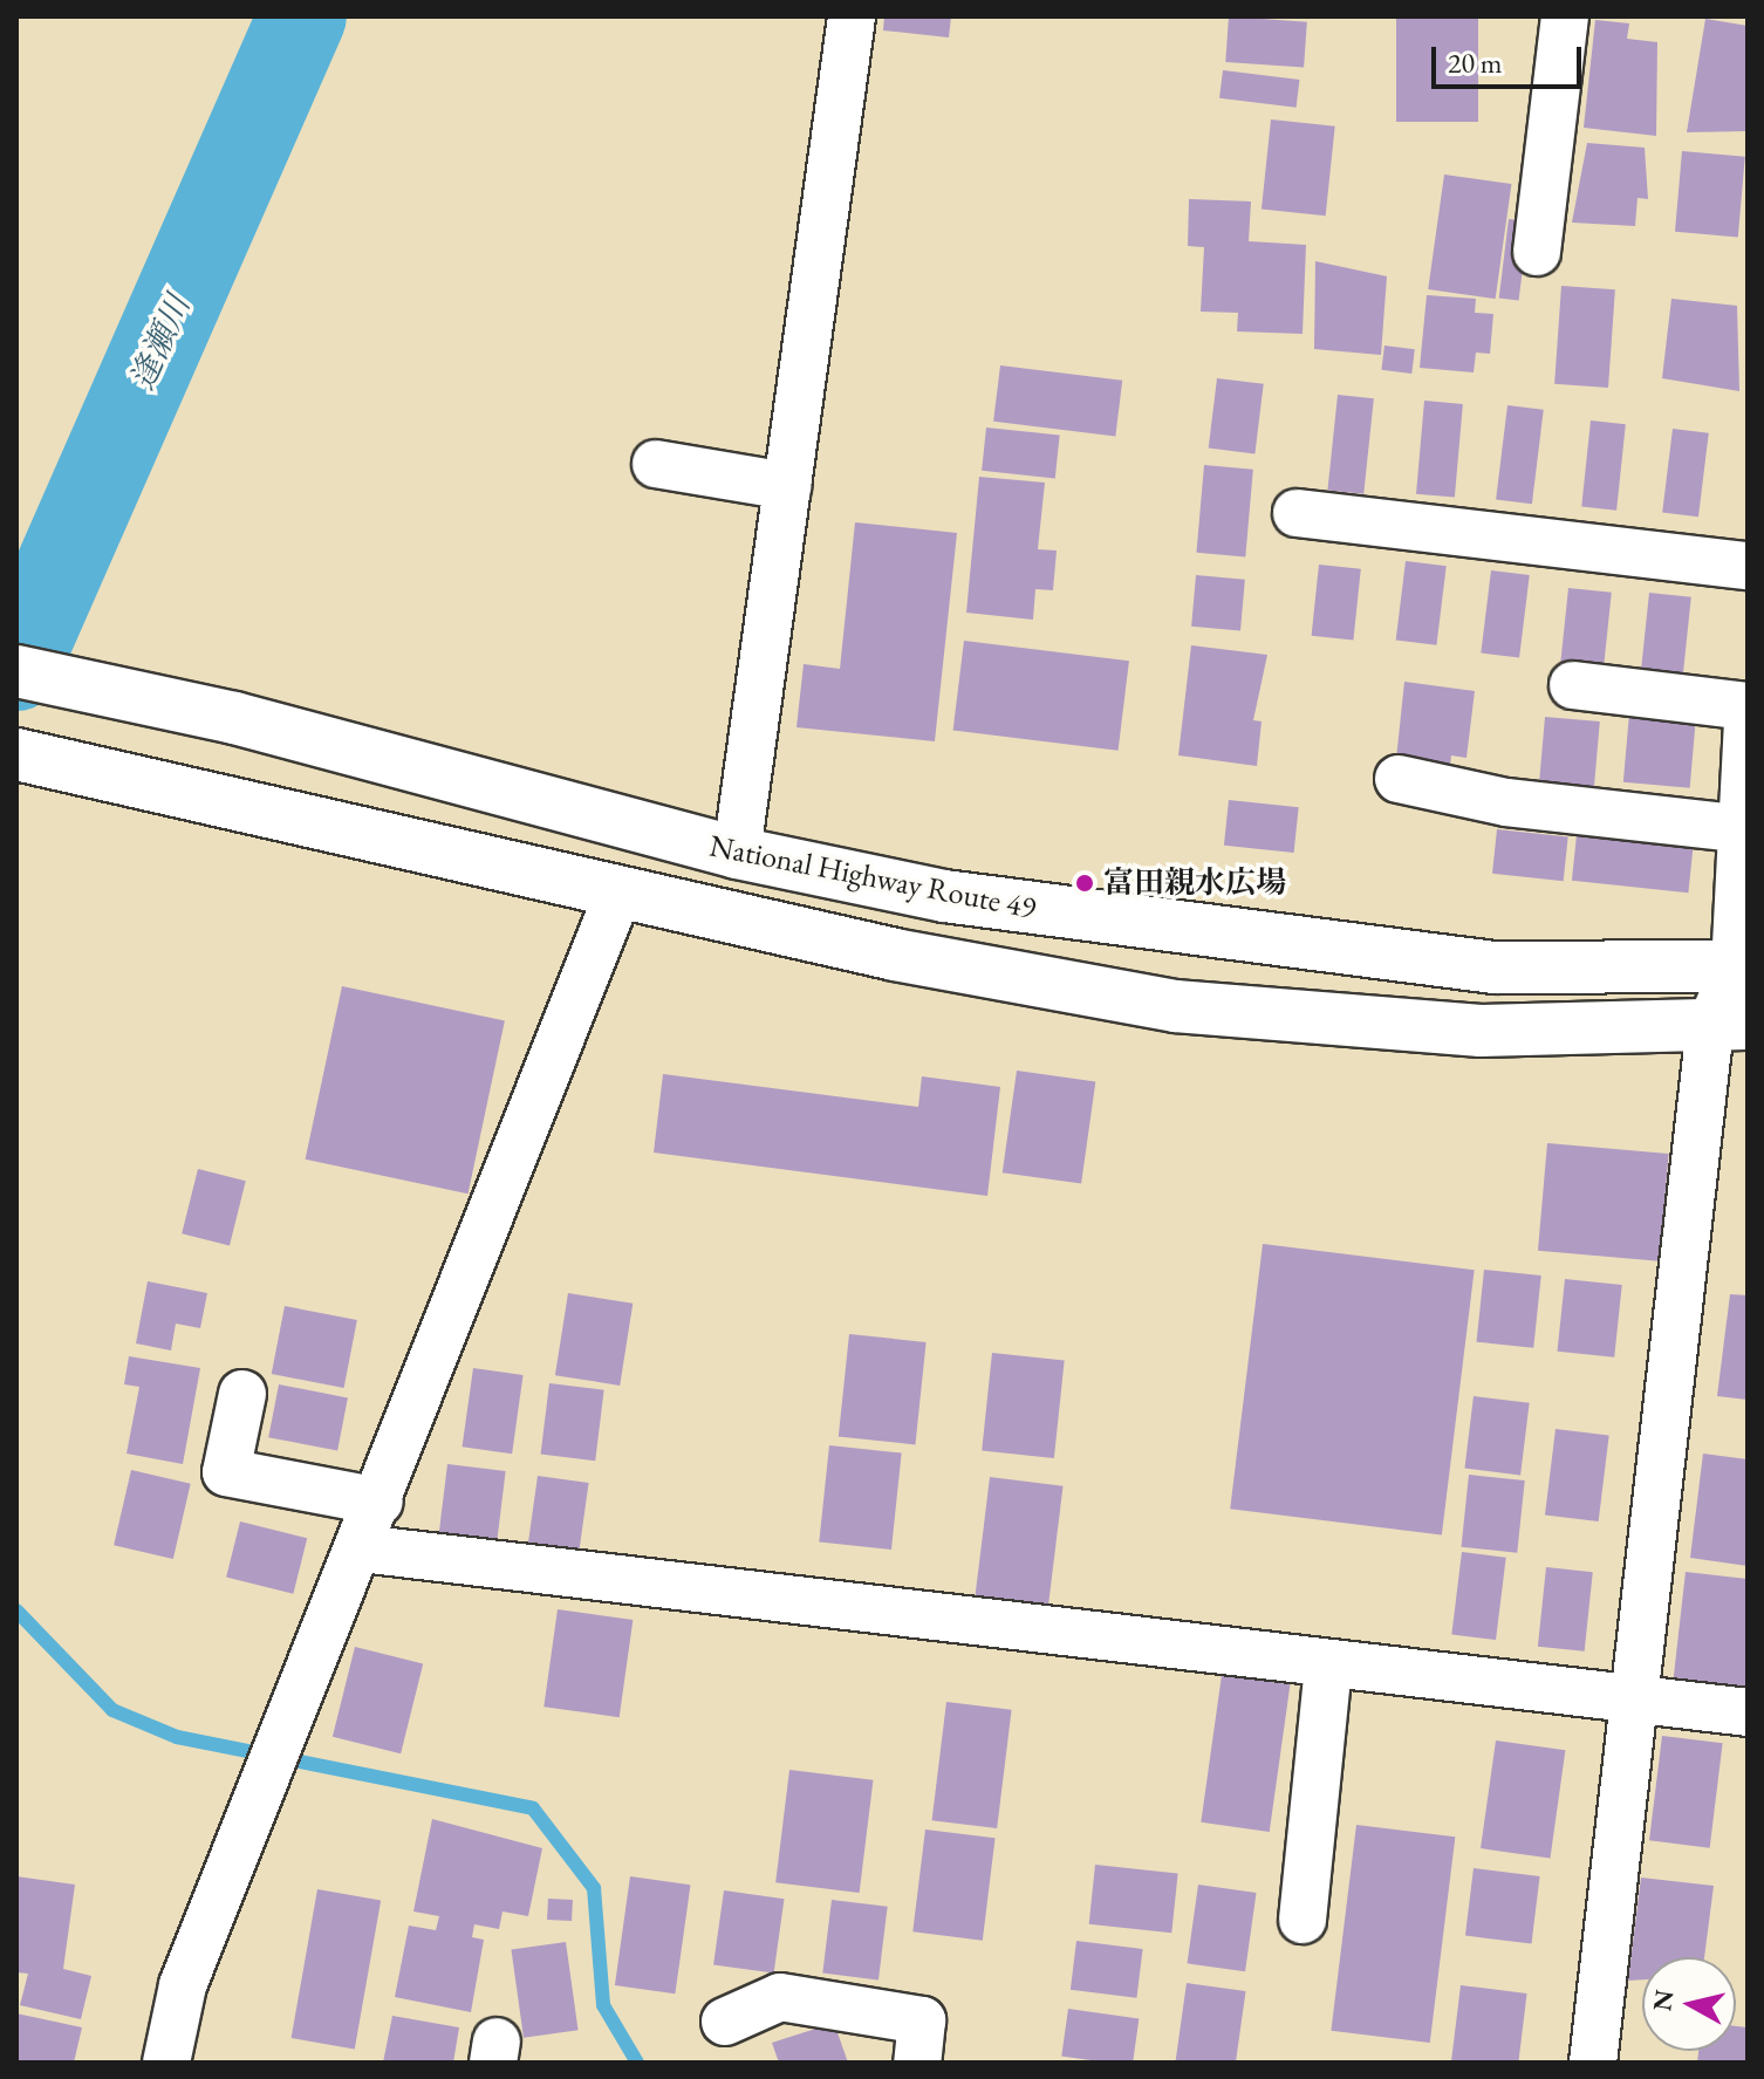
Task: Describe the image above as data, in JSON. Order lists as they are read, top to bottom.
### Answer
{
  "streets": {
    "highway": ["National Highway Route 49"]
  },
  "water": ["逢瀬川"],
  "places": ["富田親水広場"],
  "scale_bar": "20 m",
  "north": "left"
}
